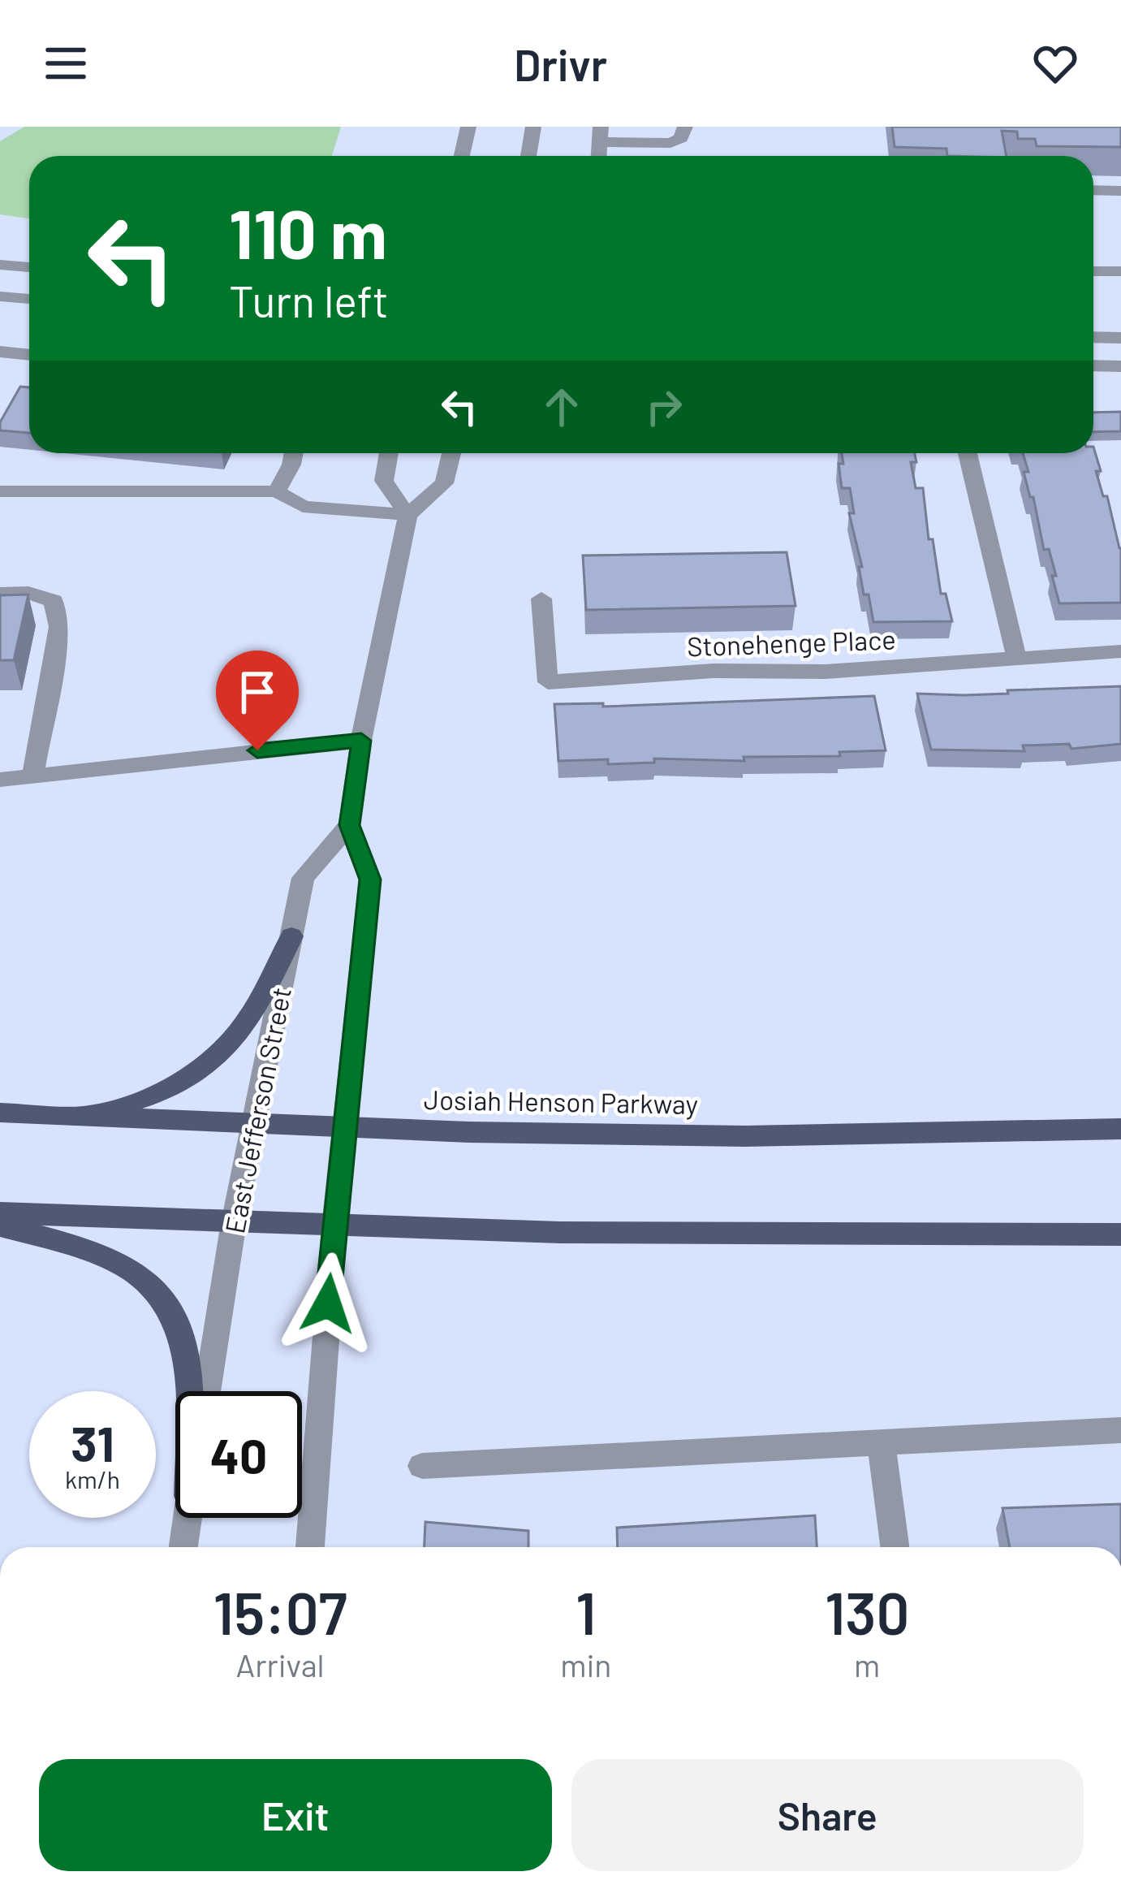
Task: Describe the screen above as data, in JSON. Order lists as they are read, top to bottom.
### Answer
{
  "streets": {
    "main road": ["Josiah Henson Parkway"],
    "street": ["Stonehenge Place", "East Jefferson Street"]
  },
  "crossings": [
    ["Josiah Henson Parkway", "East Jefferson Street"]
  ],
  "page": {
    "header": "Drivr",
    "turn": ["110 m", "Turn left"],
    "speed": "31 km/h",
    "limit": "40",
    "eta": [
      "15:07",
      "Arrival",
      "1",
      "min",
      "130",
      "m"
    ],
    "buttons": ["Exit", "Share"]
  }
}
